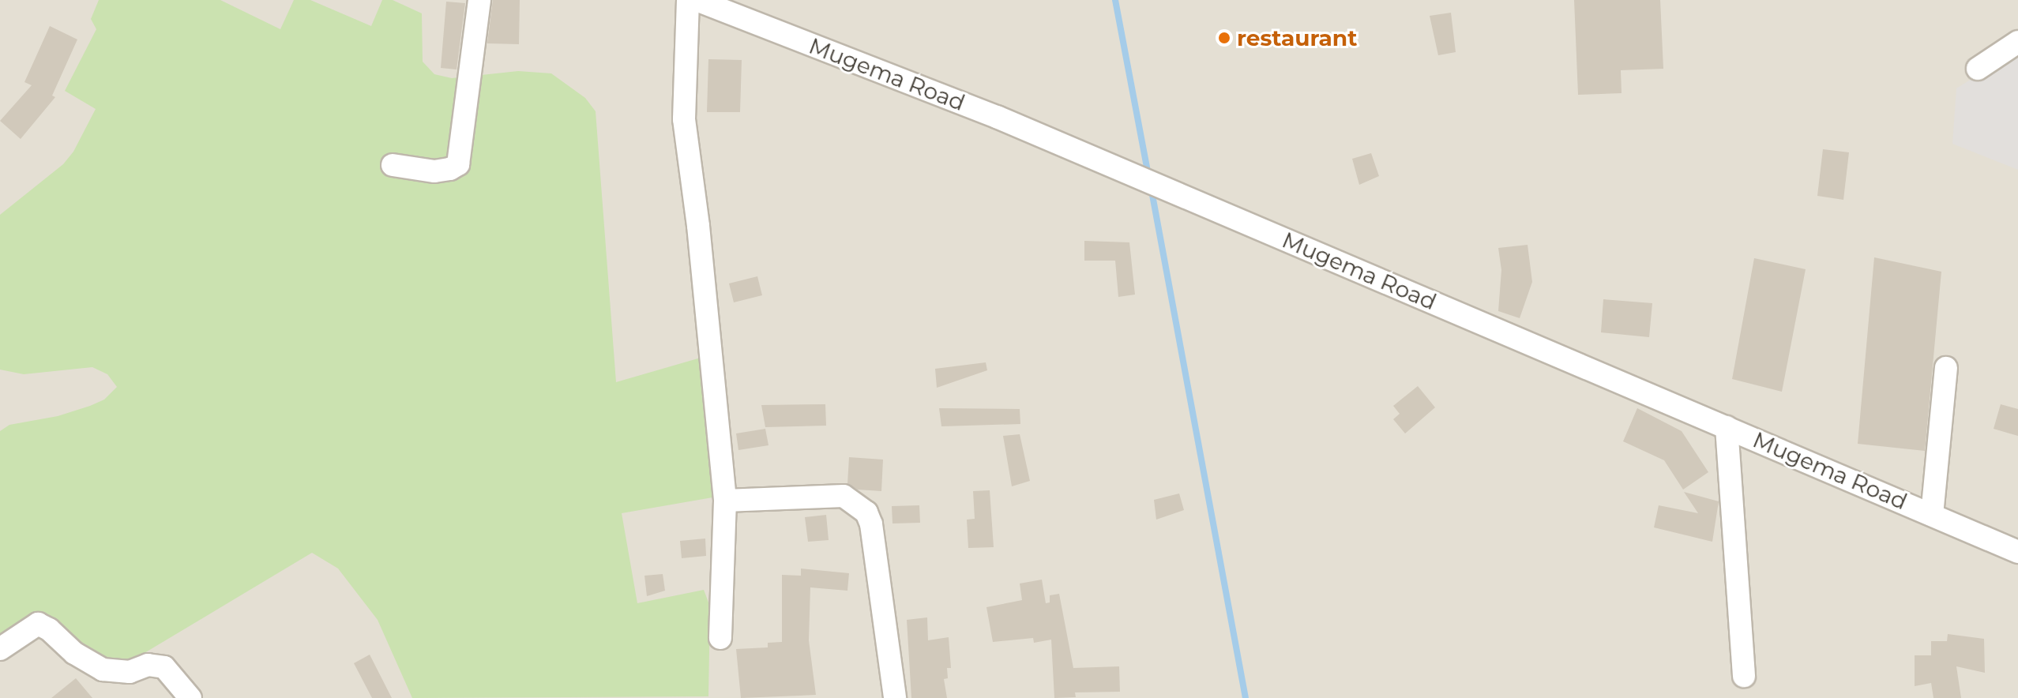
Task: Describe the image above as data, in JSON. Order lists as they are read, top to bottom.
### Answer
{
  "streets": {
    "street": ["Mugema Road"]
  },
  "places": ["restaurant"]
}
